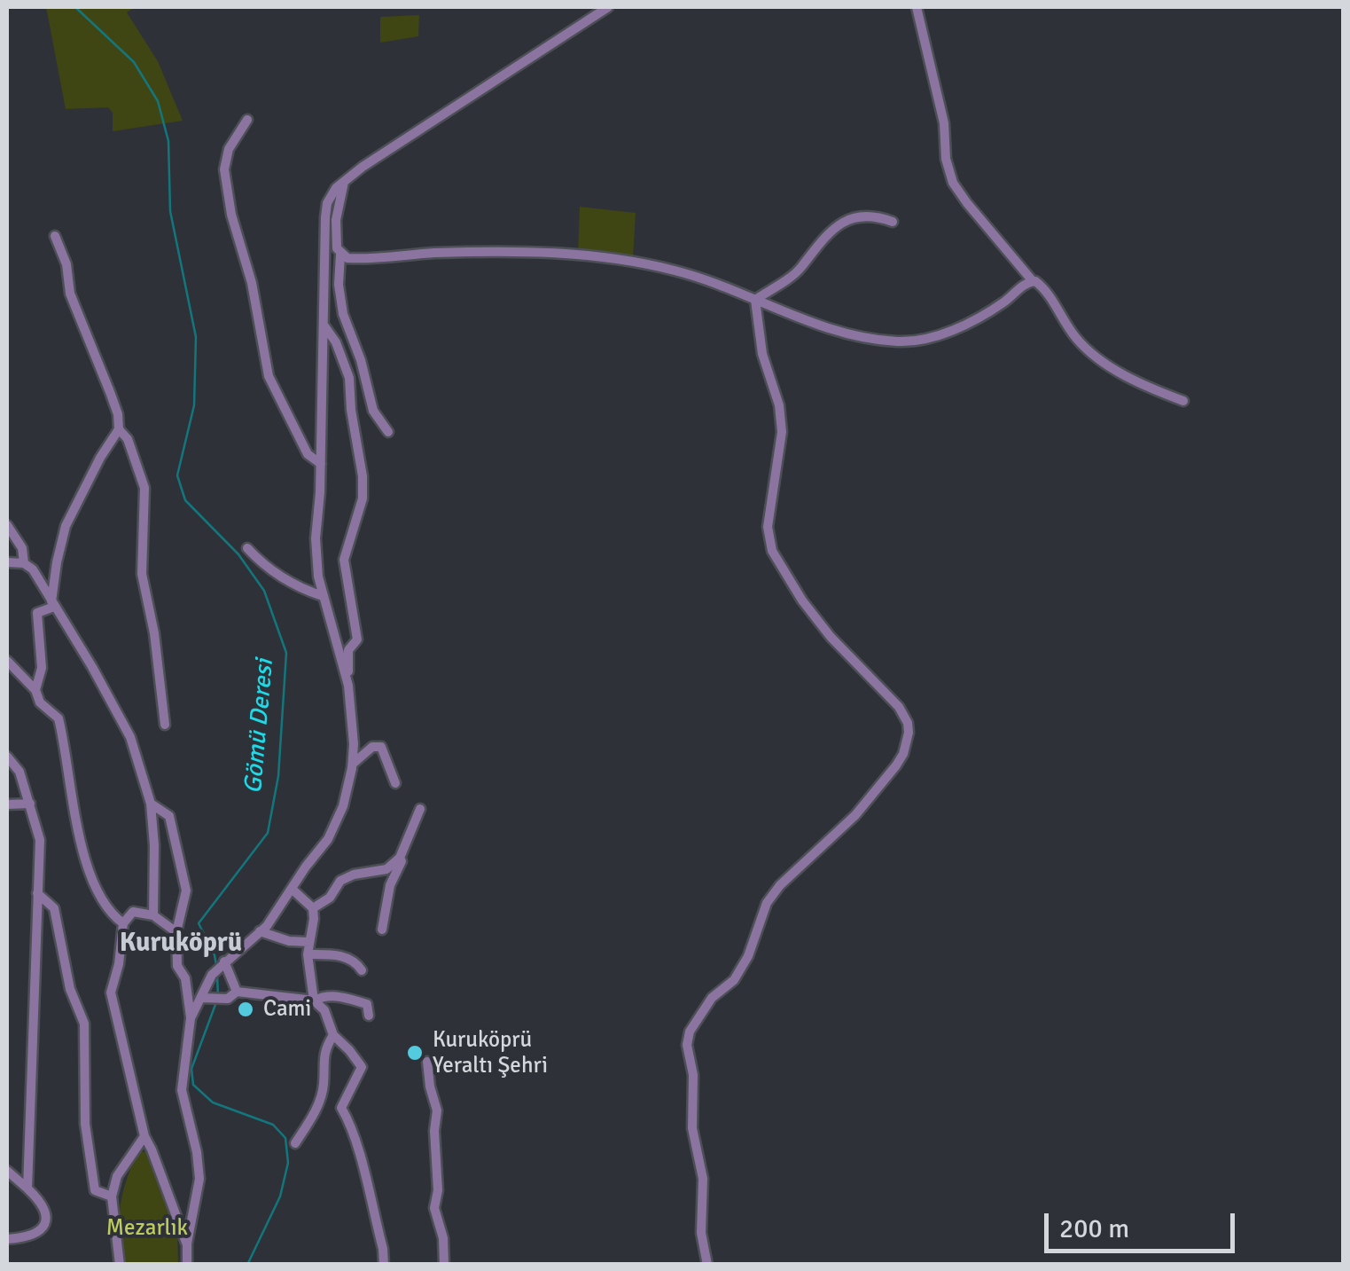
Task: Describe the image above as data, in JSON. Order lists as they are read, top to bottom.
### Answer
{
  "districts": ["Kuruköprü"],
  "water": ["Gömü Deresi"],
  "parks": ["Mezarlık"],
  "places": ["Cami", "Kuruköprü Yeraltı Şehri"],
  "scale_bar": "200 m"
}
